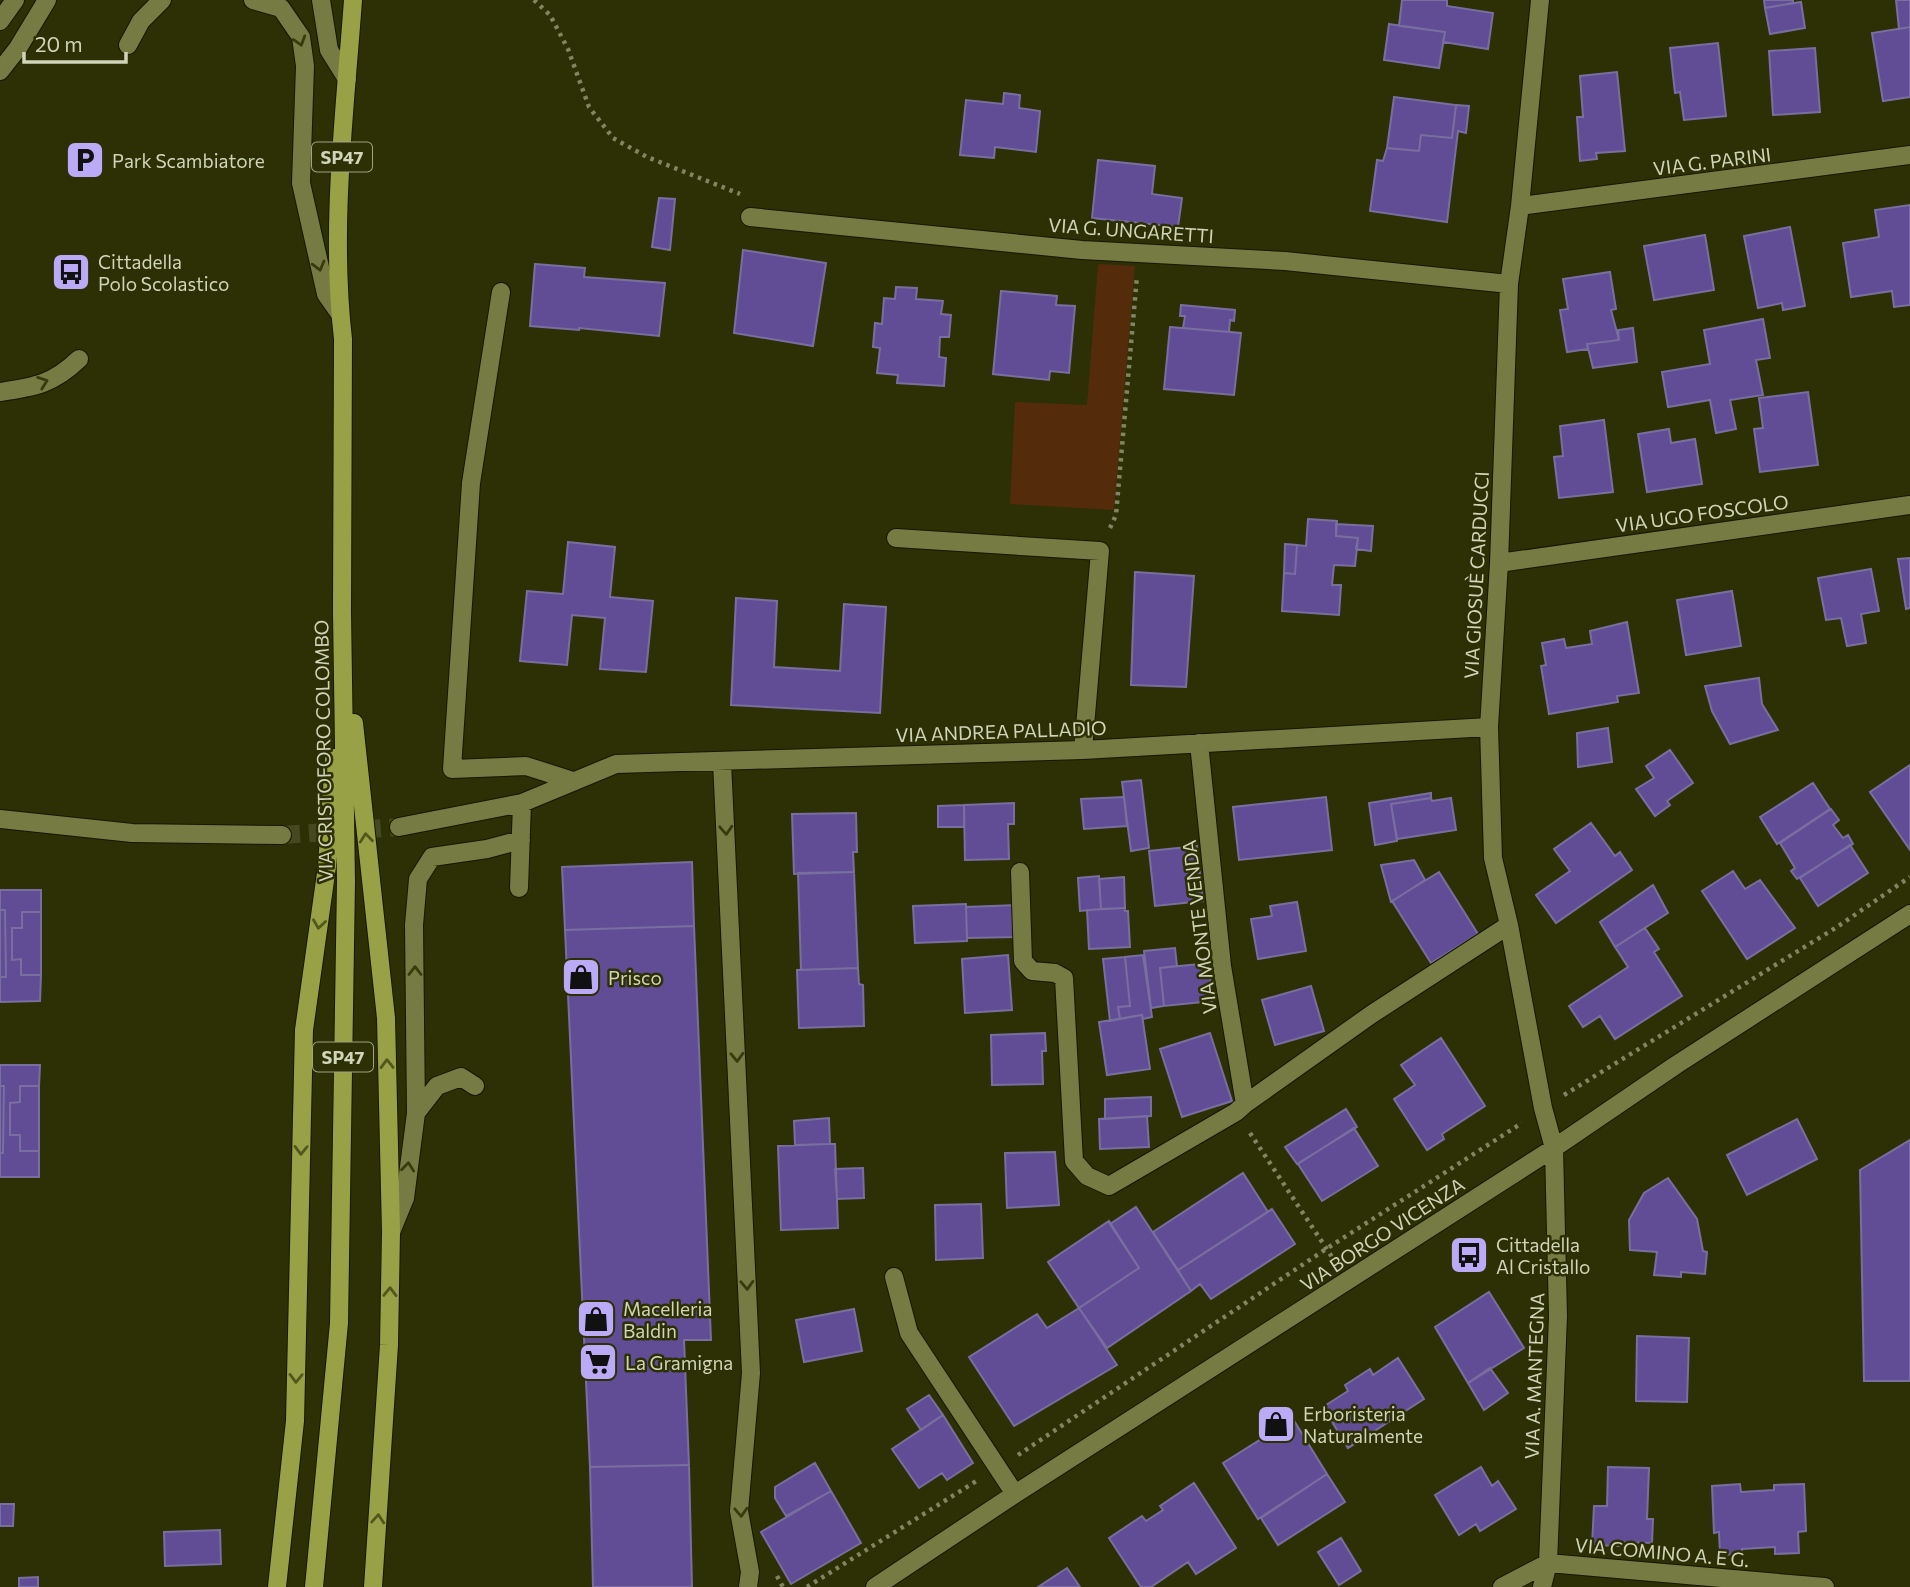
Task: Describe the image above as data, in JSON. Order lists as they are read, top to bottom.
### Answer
{
  "streets": {
    "main road": ["SP47", "VIA CRISTOFORO COLOMBO"],
    "street": [
      "VIA G. PARINI",
      "VIA G. UNGARETTI",
      "VIA UGO FOSCOLO",
      "VIA GIOSUÈ CARDUCCI",
      "VIA ANDREA PALLADIO",
      "VIA MONTE VENDA",
      "VIA BORGO VICENZA",
      "VIA A. MANTEGNA",
      "VIA COMINO A. E G."
    ]
  },
  "crossings": [
    ["VIA G. PARINI", "VIA GIOSUÈ CARDUCCI"],
    ["VIA G. UNGARETTI", "VIA GIOSUÈ CARDUCCI"],
    ["VIA UGO FOSCOLO", "VIA GIOSUÈ CARDUCCI"],
    ["VIA GIOSUÈ CARDUCCI", "VIA ANDREA PALLADIO"],
    ["VIA GIOSUÈ CARDUCCI", "VIA BORGO VICENZA"],
    ["VIA GIOSUÈ CARDUCCI", "VIA A. MANTEGNA"],
    ["VIA ANDREA PALLADIO", "VIA MONTE VENDA"],
    ["VIA BORGO VICENZA", "VIA A. MANTEGNA"],
    ["VIA A. MANTEGNA", "VIA COMINO A. E G."]
  ],
  "places": {
    "parking": ["Park Scambiatore"],
    "bus stop": ["Cittadella Polo Scolastico", "Cittadella Al Cristallo"],
    "shop": ["Prisco", "Macelleria Baldin", "Erboristeria Naturalmente"],
    "supermarket": ["La Gramigna"]
  },
  "scale_bar": "20 m"
}
